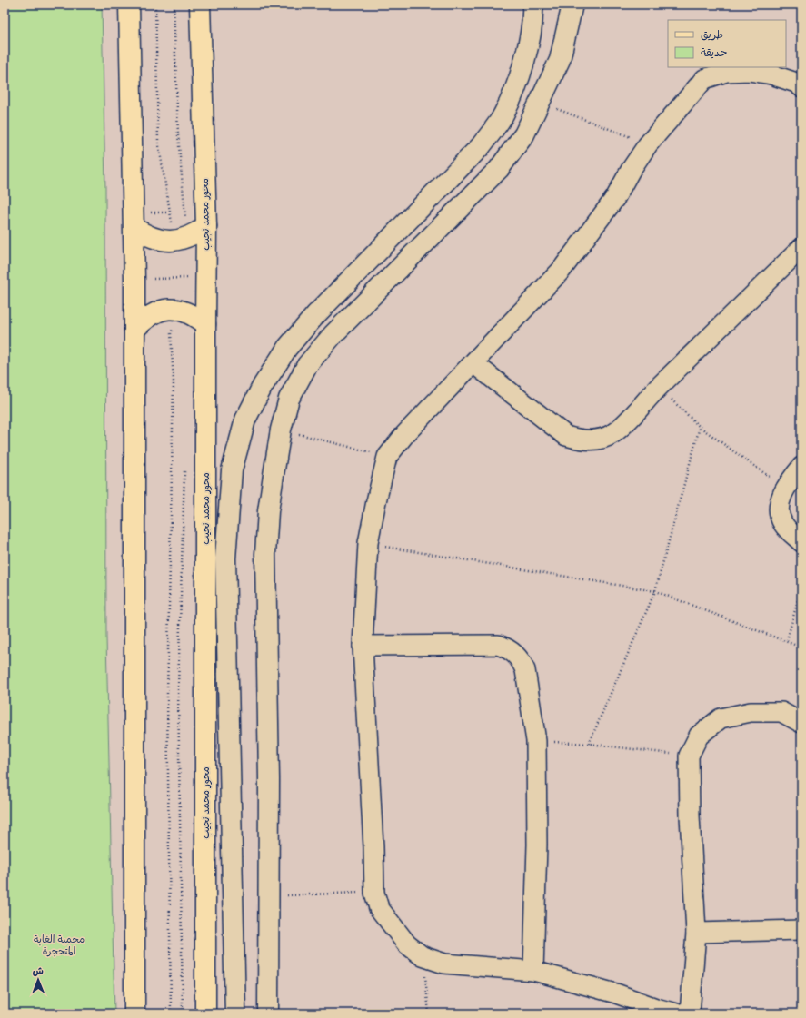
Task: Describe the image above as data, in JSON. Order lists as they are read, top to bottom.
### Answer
{
  "streets": {
    "main road": ["محور محمد نجيب"]
  },
  "parks": ["محمية الغابة المتحجرة"],
  "legend": ["طريق", "حديقة"],
  "north": "top"
}
